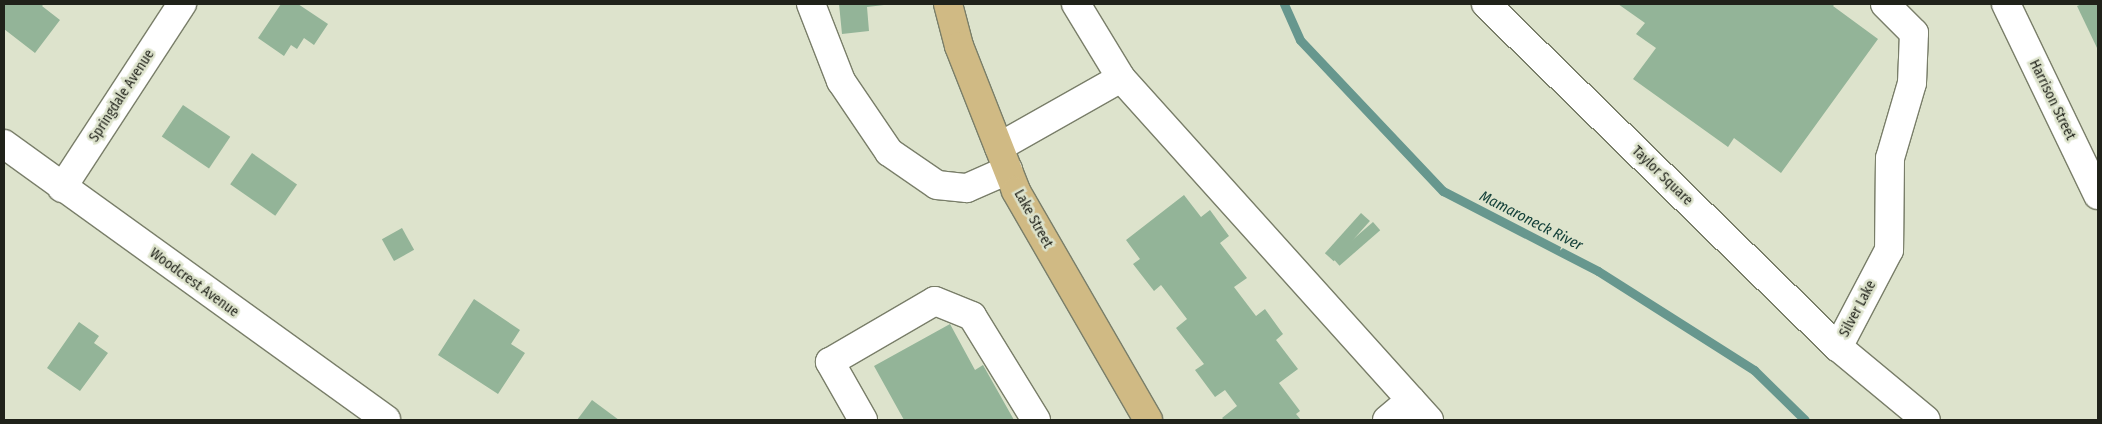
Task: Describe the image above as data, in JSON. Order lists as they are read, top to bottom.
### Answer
{
  "streets": {
    "main road": ["Lake Street"],
    "street": [
      "Springdale Avenue",
      "Harrison Street",
      "Taylor Square",
      "Woodcrest Avenue",
      "Silver Lake"
    ]
  },
  "crossings": [
    ["Springdale Avenue", "Woodcrest Avenue"],
    ["Taylor Square", "Silver Lake"]
  ],
  "water": ["Mamaroneck River"]
}
